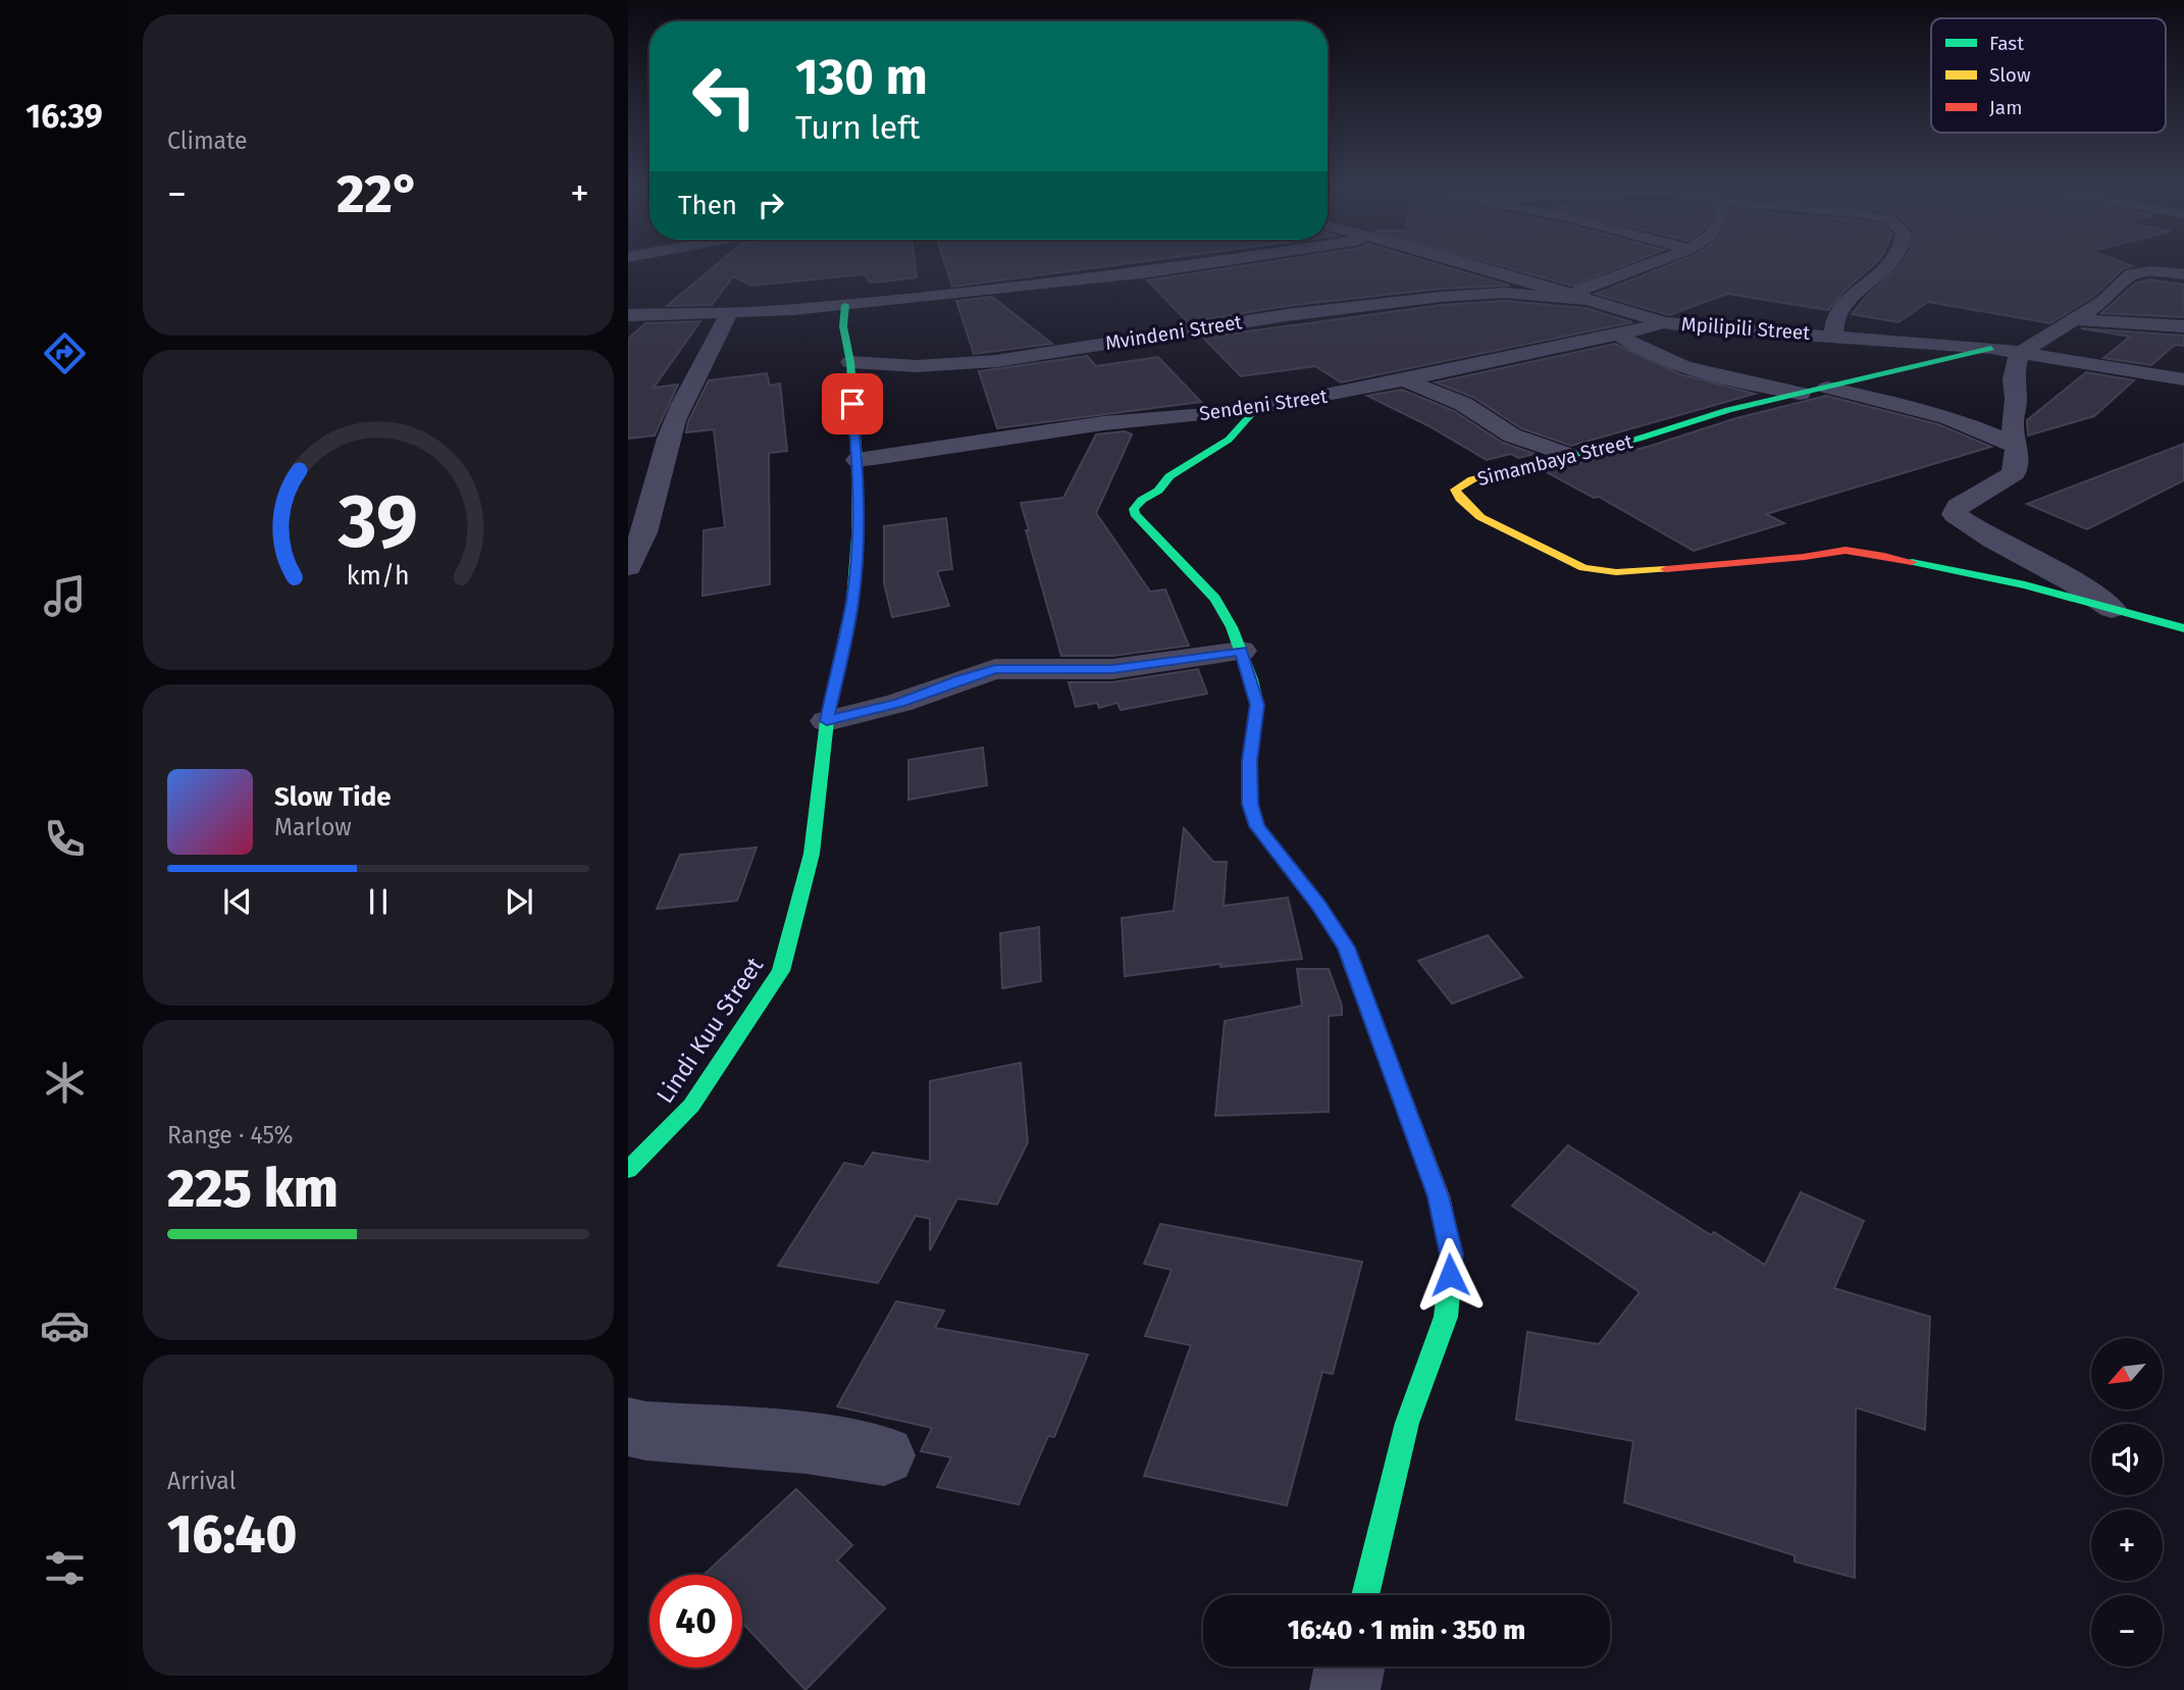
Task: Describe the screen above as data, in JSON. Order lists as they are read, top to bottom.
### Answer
{
  "streets": {
    "street": [
      "Mpilipili Street",
      "Mvindeni Street",
      "Sendeni Street",
      "Simambaya Street",
      "Lindi Kuu Street"
    ]
  },
  "crossings": [
    ["Mpilipili Street", "Mvindeni Street"],
    ["Mpilipili Street", "Sendeni Street"],
    ["Mpilipili Street", "Simambaya Street"],
    ["Mvindeni Street", "Lindi Kuu Street"],
    ["Sendeni Street", "Lindi Kuu Street"]
  ],
  "legend": ["Fast", "Slow", "Jam"],
  "north": "bottom left",
  "page": {
    "tabs": "16:39",
    "tile": [
      "Climate",
      ["Range · 45%", "225 km"],
      ["Arrival", "16:40"]
    ],
    "turn": ["130 m", "Turn left"],
    "heat": ["−", "22°", "+"],
    "then": "Then",
    "song": ["Slow Tide", "Marlow"],
    "map_buttons": ["+", "−"],
    "limit": "40",
    "trip": "16:40 · 1 min · 350 m",
    "gauge": ["39", "km/h"]
  }
}
